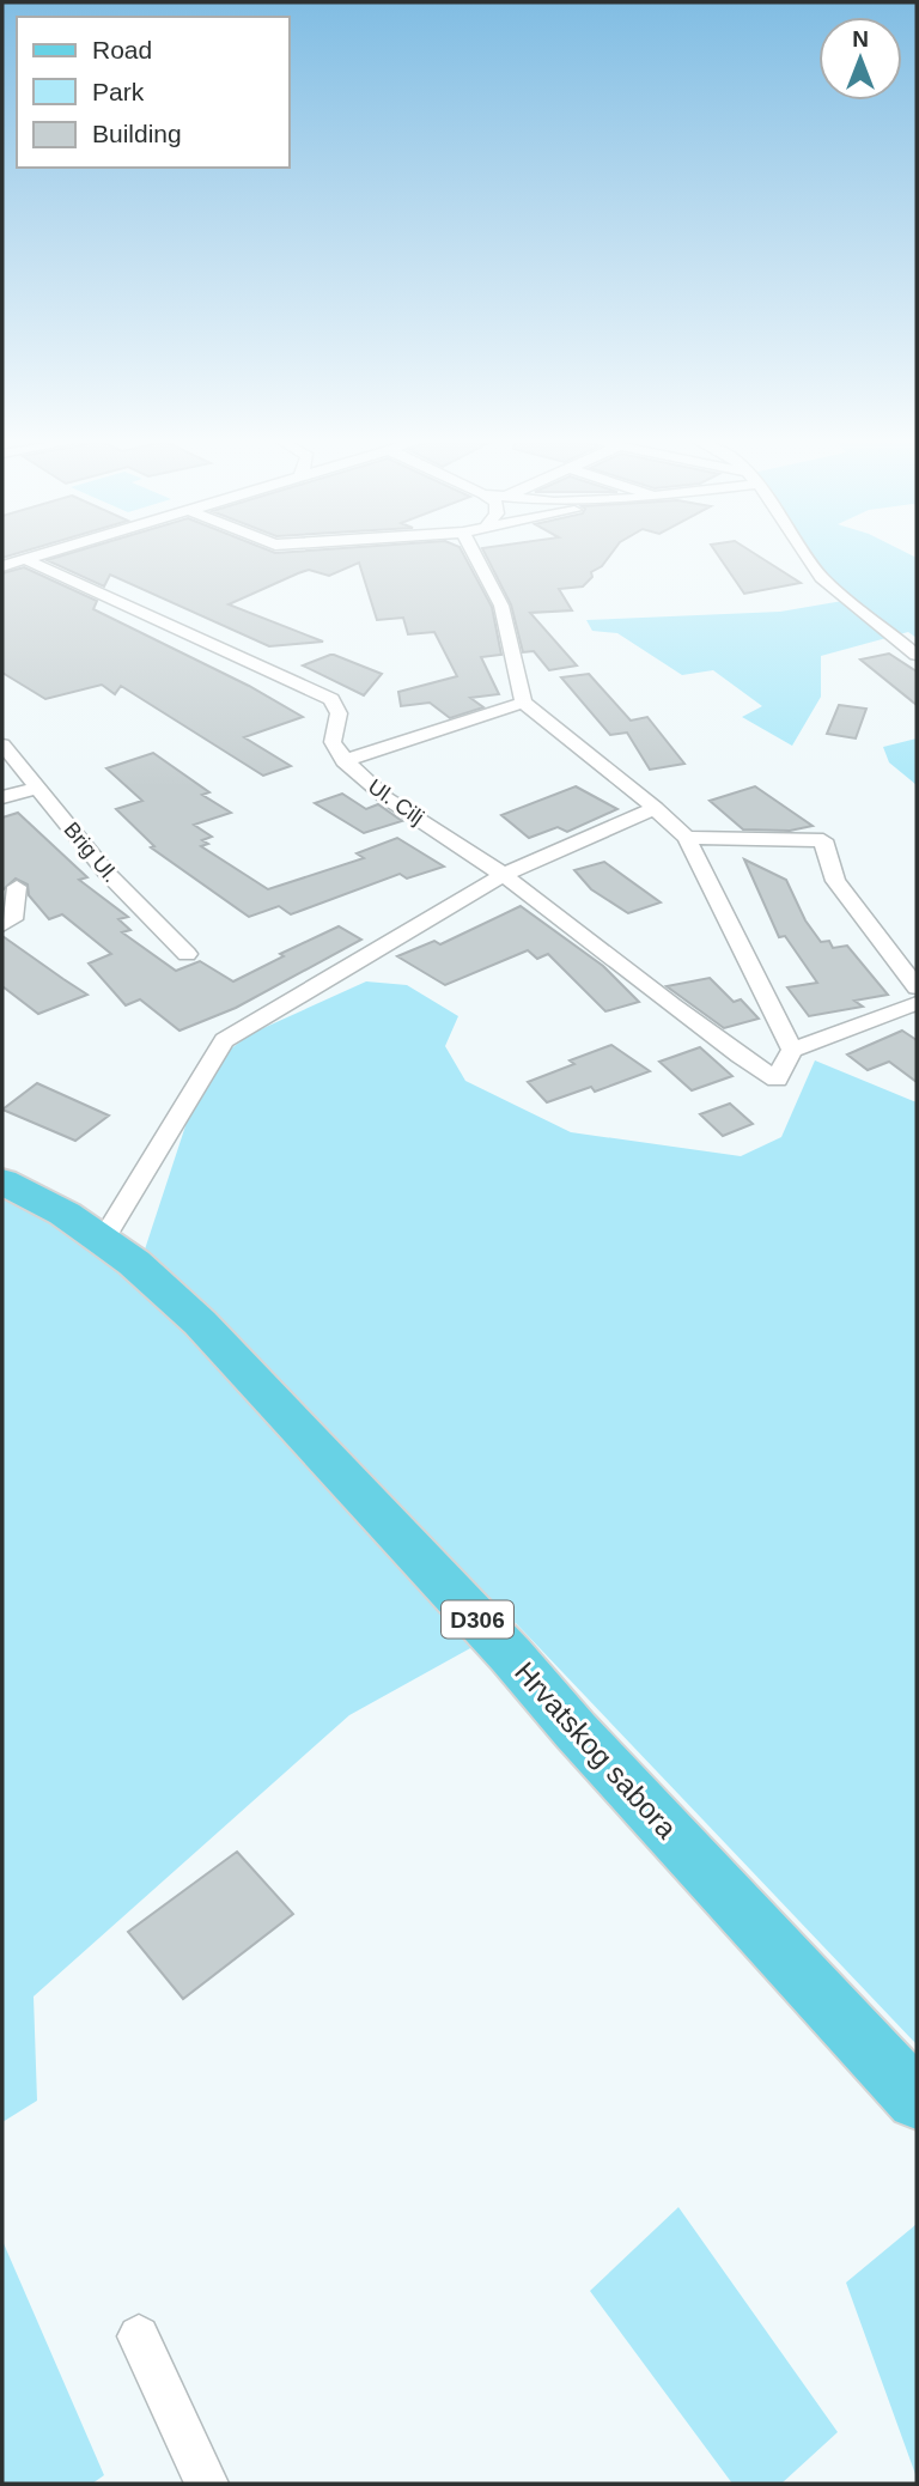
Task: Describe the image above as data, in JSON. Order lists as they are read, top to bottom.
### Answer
{
  "streets": {
    "main road": ["D306", "Hrvatskog sabora"],
    "street": ["Ul. Cilj", "Brig Ul."]
  },
  "legend": ["Road", "Park", "Building"],
  "north": "top"
}
